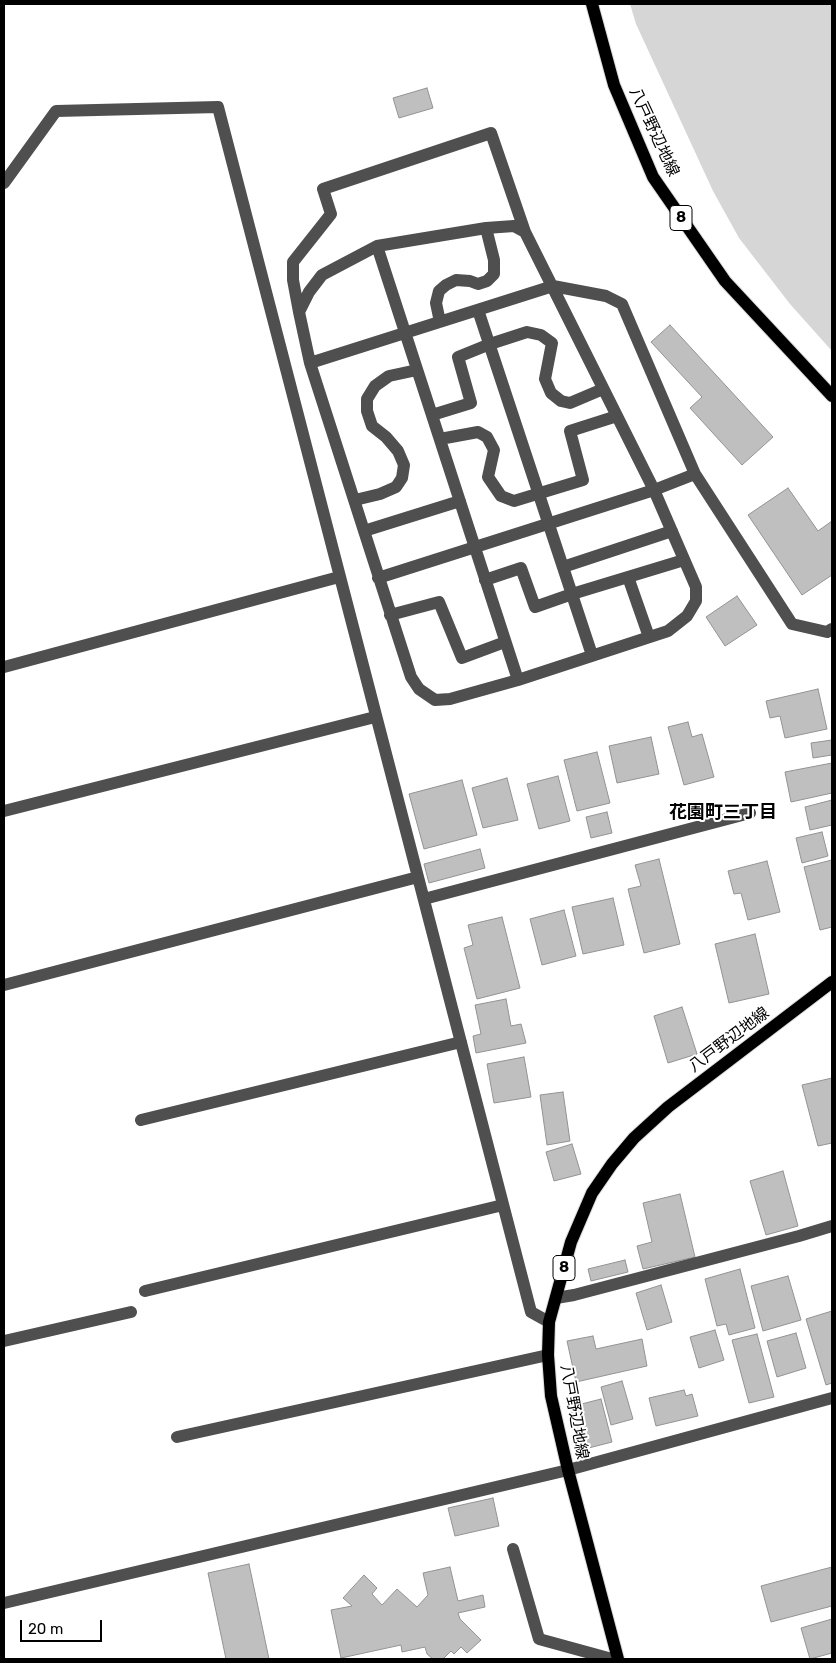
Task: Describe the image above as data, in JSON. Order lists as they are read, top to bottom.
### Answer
{
  "streets": {
    "main road": ["八戸野辺地線", "8"]
  },
  "districts": ["花園町三丁目"],
  "scale_bar": "20 m"
}
